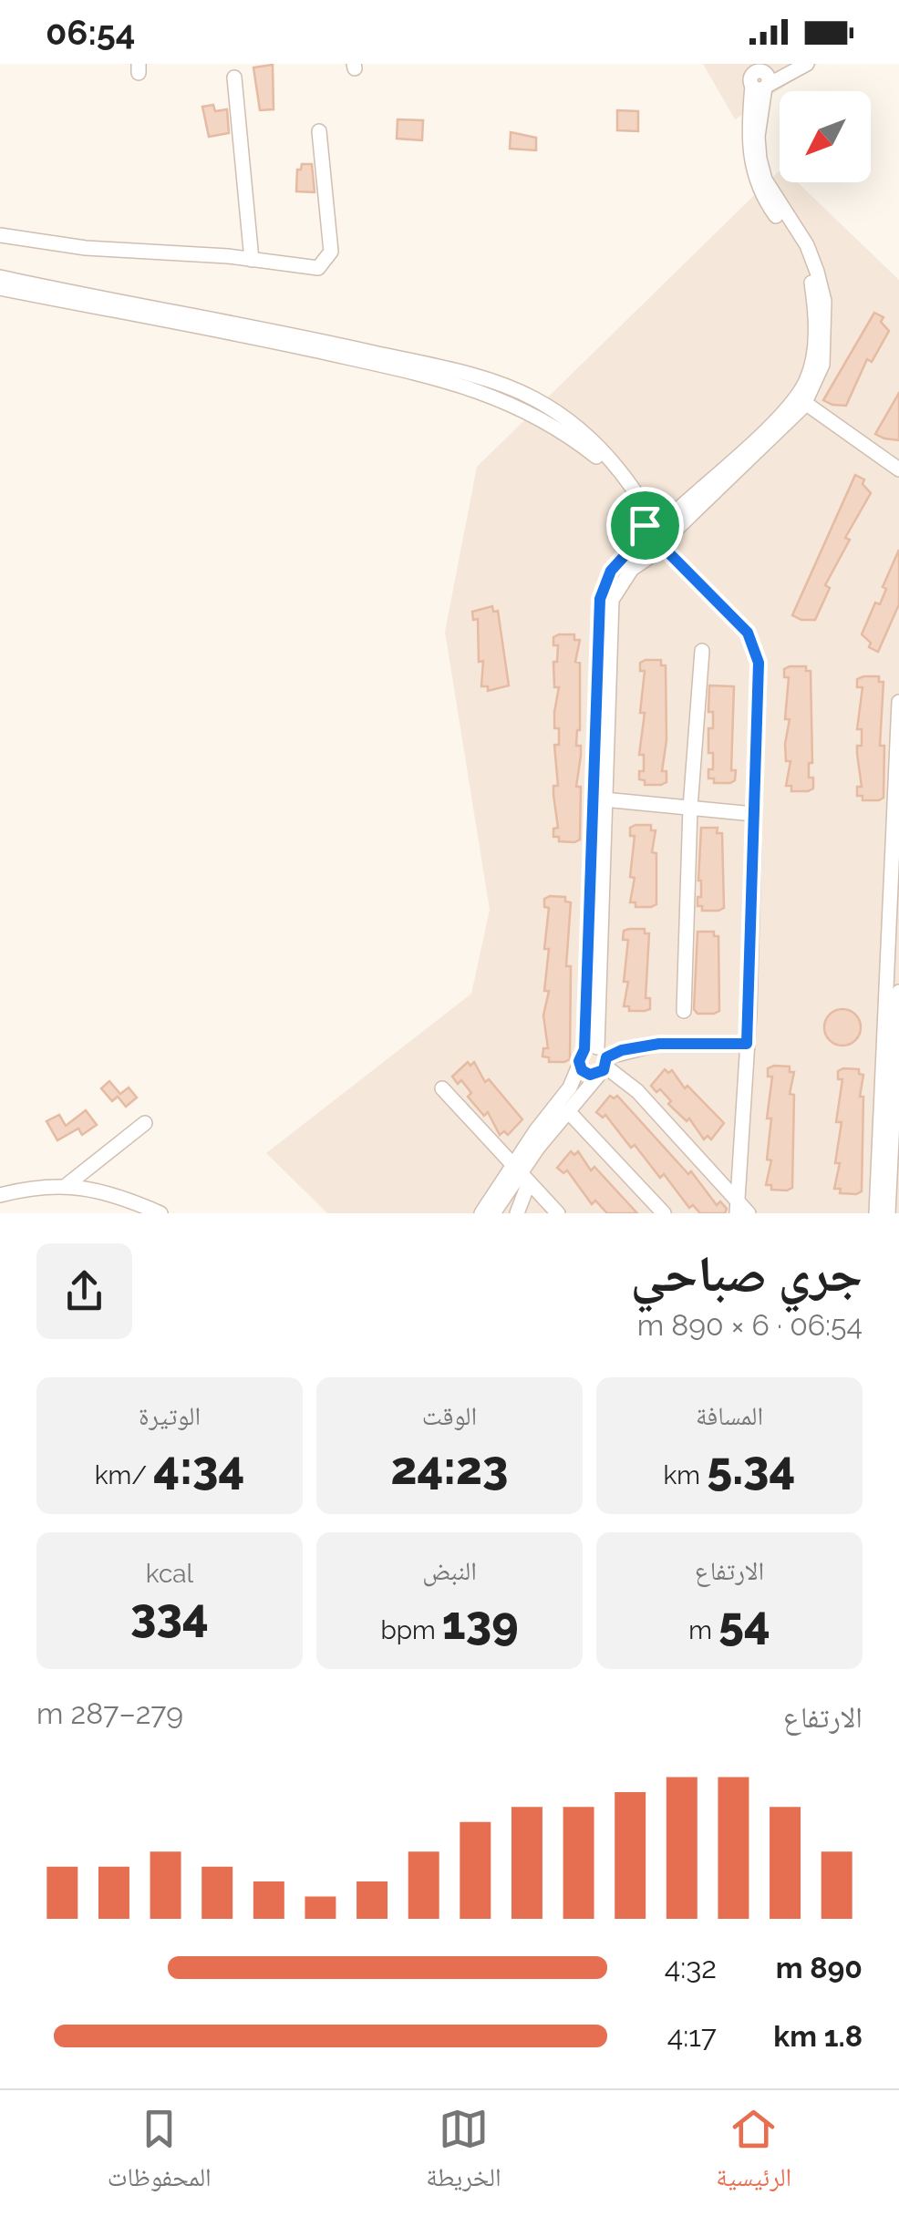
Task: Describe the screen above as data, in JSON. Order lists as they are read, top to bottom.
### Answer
{
  "north": "bottom left",
  "page": {
    "status": "06:54",
    "heading": ["جري صباحي", "06:54 · 6 × 890 m"],
    "stats": [
      ["المسافة", "5.34 km"],
      ["الوقت", "24:23"],
      ["الوتيرة", "4:34 /km"],
      ["الارتفاع", "54 m"],
      ["النبض", "139 bpm"],
      ["kcal", "334"]
    ],
    "chart": ["الارتفاع", "279–287 m"],
    "list": [
      {
        "name": "890 m",
        "note": "4:32"
      },
      {
        "name": "1.8 km",
        "note": "4:17"
      }
    ],
    "tabs": ["الرئيسية", "الخريطة", "المحفوظات"]
  }
}
